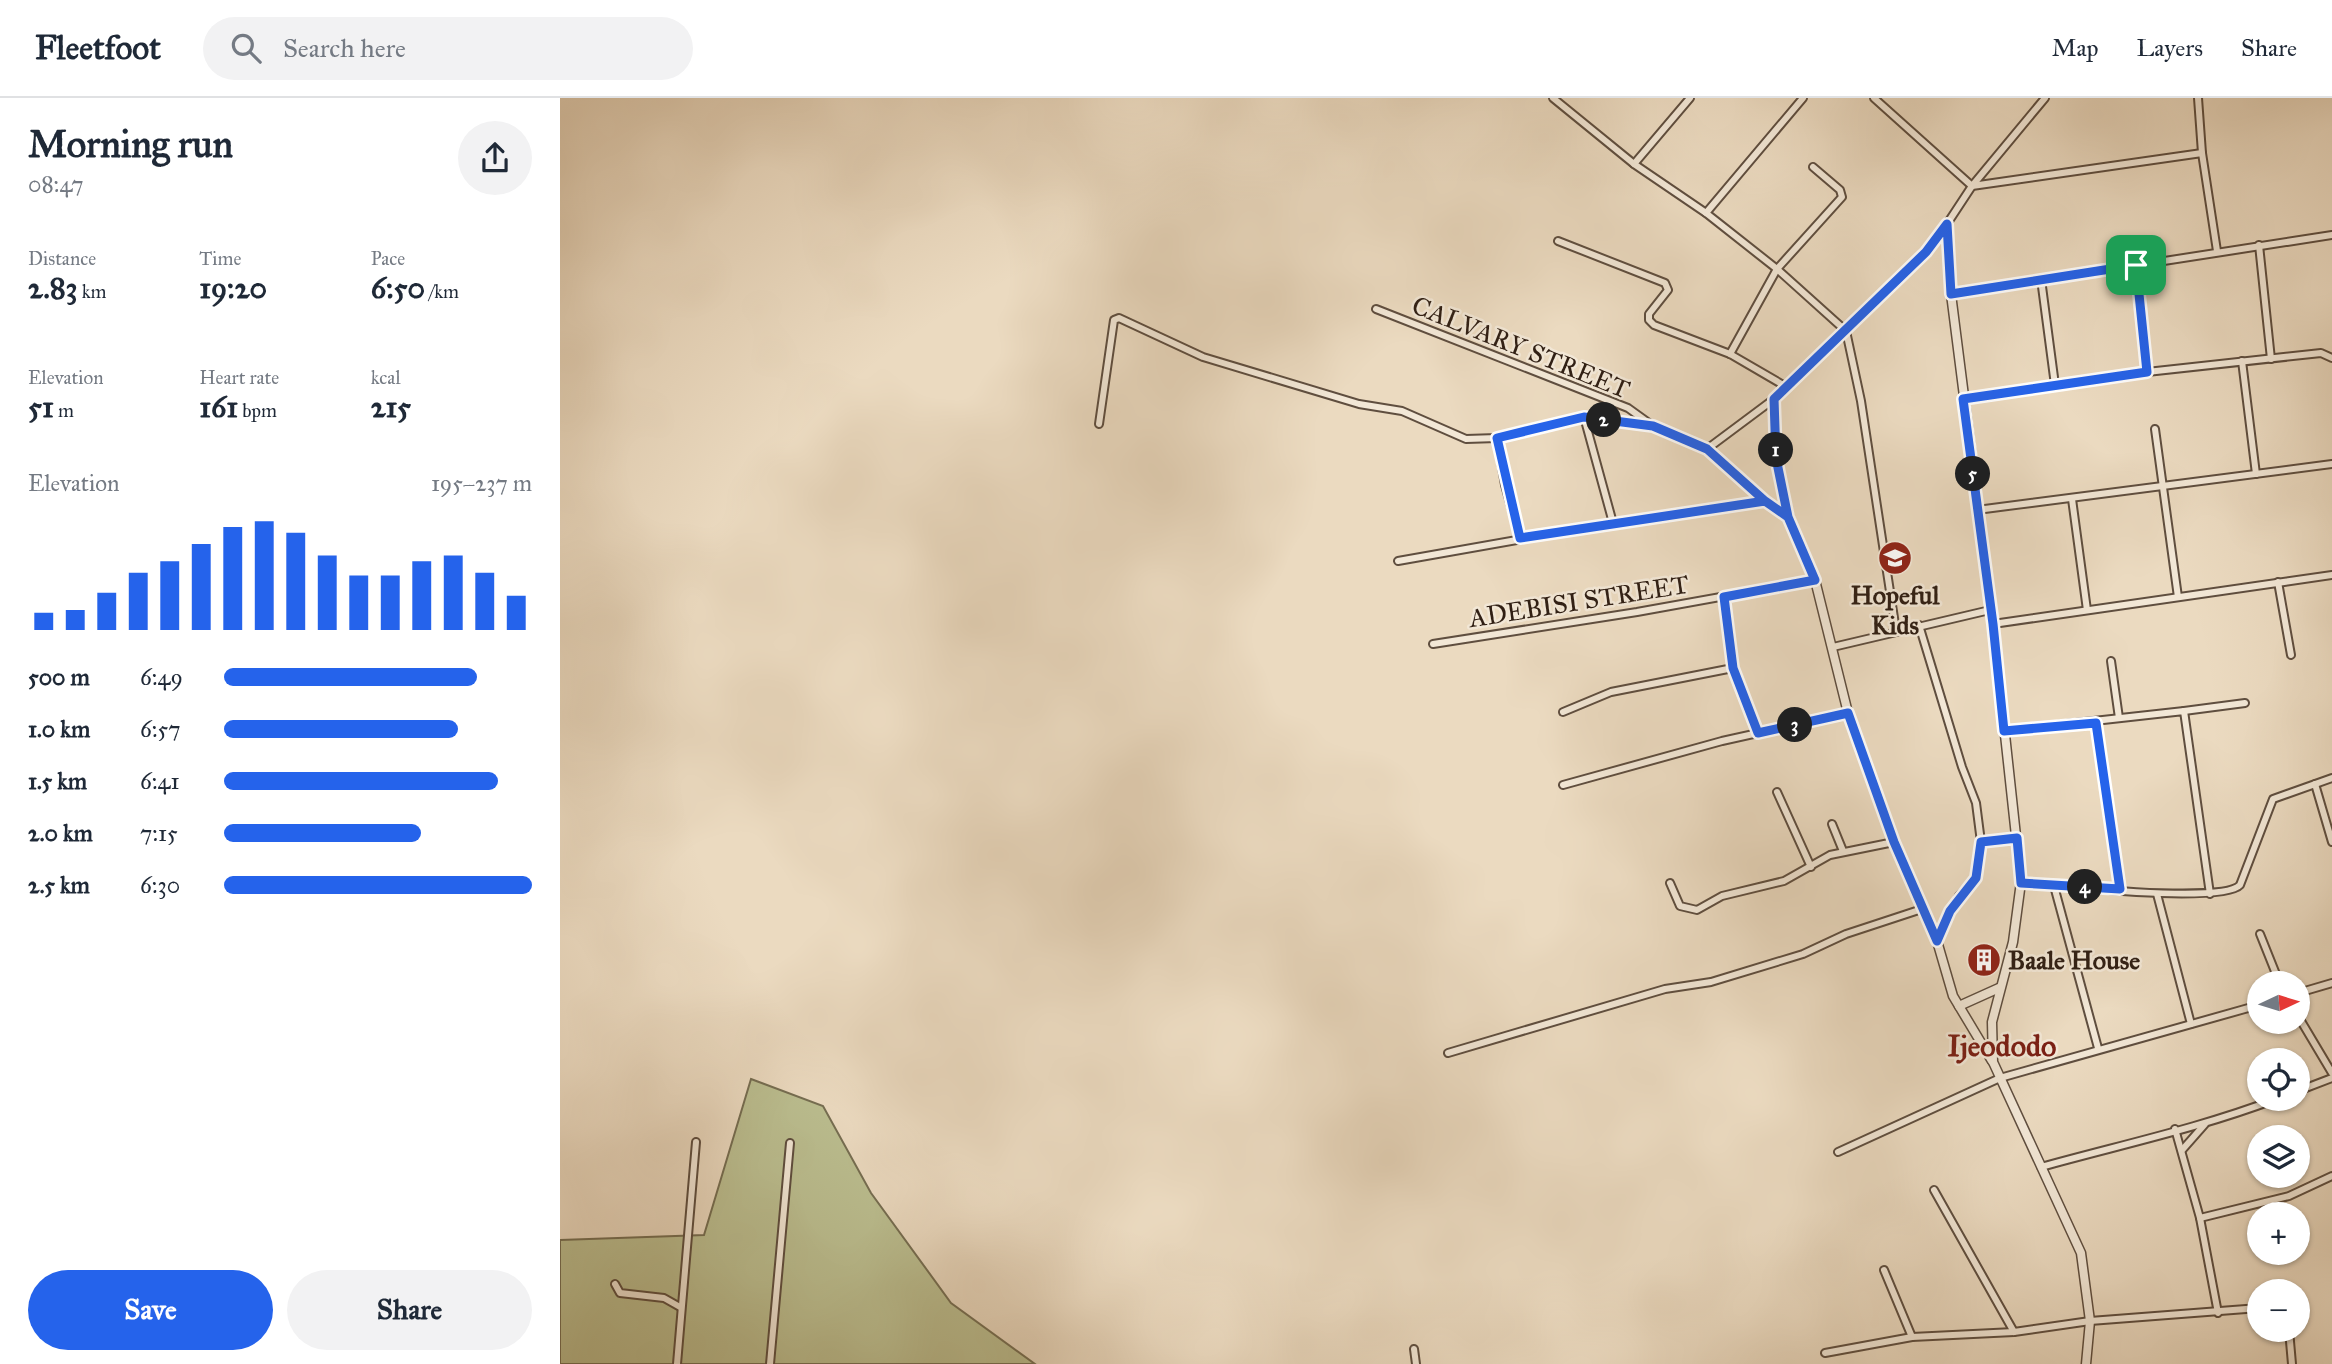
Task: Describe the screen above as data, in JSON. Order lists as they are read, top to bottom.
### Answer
{
  "streets": {
    "street": ["CALVARY STREET", "ADEBISI STREET"]
  },
  "districts": ["Ijeododo"],
  "places": {
    "school or university": ["Hopeful Kids"],
    "building": ["Baale House"]
  },
  "north": "right",
  "page": {
    "header": "Fleetfoot",
    "search": "Search here",
    "nav": ["Map", "Layers", "Share"],
    "heading": ["Morning run", "08:47"],
    "stats": [
      ["Distance", "2.83 km"],
      ["Time", "19:20"],
      ["Pace", "6:50 /km"],
      ["Elevation", "51 m"],
      ["Heart rate", "161 bpm"],
      ["kcal", "215"]
    ],
    "pins": [
      "2",
      "1",
      "5",
      "3",
      "4"
    ],
    "chart": ["Elevation", "195–237 m"],
    "list": [
      {
        "name": "500 m",
        "note": "6:49"
      },
      {
        "name": "1.0 km",
        "note": "6:57"
      },
      {
        "name": "1.5 km",
        "note": "6:41"
      },
      {
        "name": "2.0 km",
        "note": "7:15"
      },
      {
        "name": "2.5 km",
        "note": "6:30"
      }
    ],
    "map_buttons": ["+", "−"],
    "buttons": ["Save", "Share"]
  }
}
